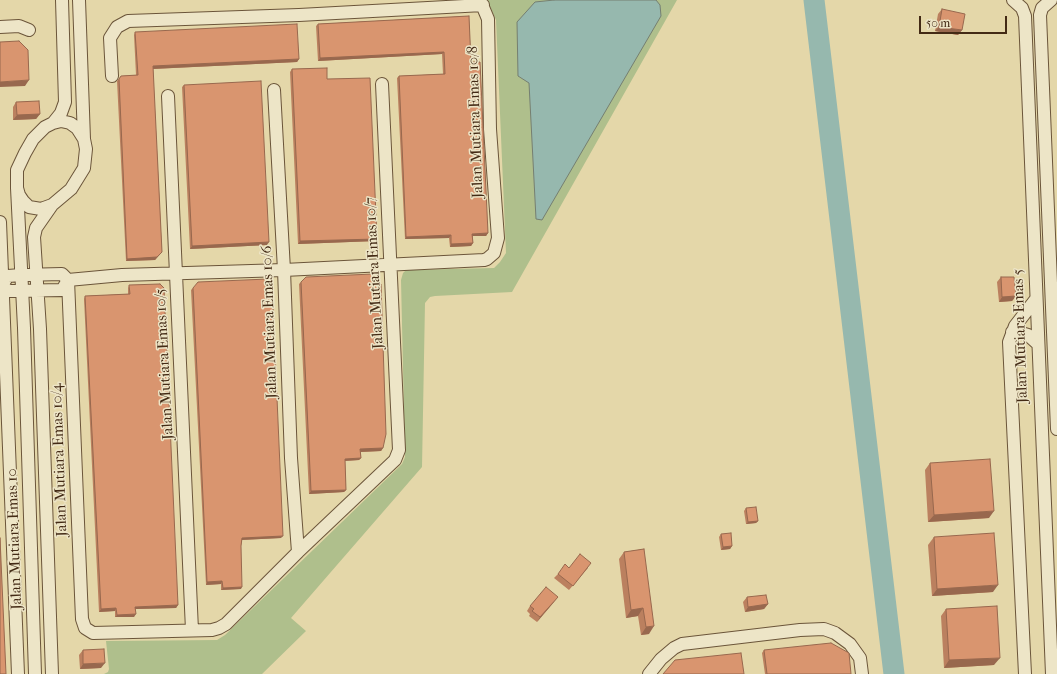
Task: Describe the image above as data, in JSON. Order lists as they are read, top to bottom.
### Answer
{
  "streets": {
    "street": [
      "Jalan Mutiara Emas 10/8",
      "Jalan Mutiara Emas 10/7",
      "Jalan Mutiara Emas 10/6",
      "Jalan Mutiara Emas 5",
      "Jalan Mutiara Emas 10/5",
      "Jalan Mutiara Emas 10/4",
      "Jalan Mutiara Emas 10"
    ]
  },
  "crossings": [
    ["Jalan Mutiara Emas 10/8", "Jalan Mutiara Emas 10/7"],
    ["Jalan Mutiara Emas 10/7", "Jalan Mutiara Emas 10/6"],
    ["Jalan Mutiara Emas 10/5", "Jalan Mutiara Emas 10/4"]
  ],
  "scale_bar": "50 m"
}
